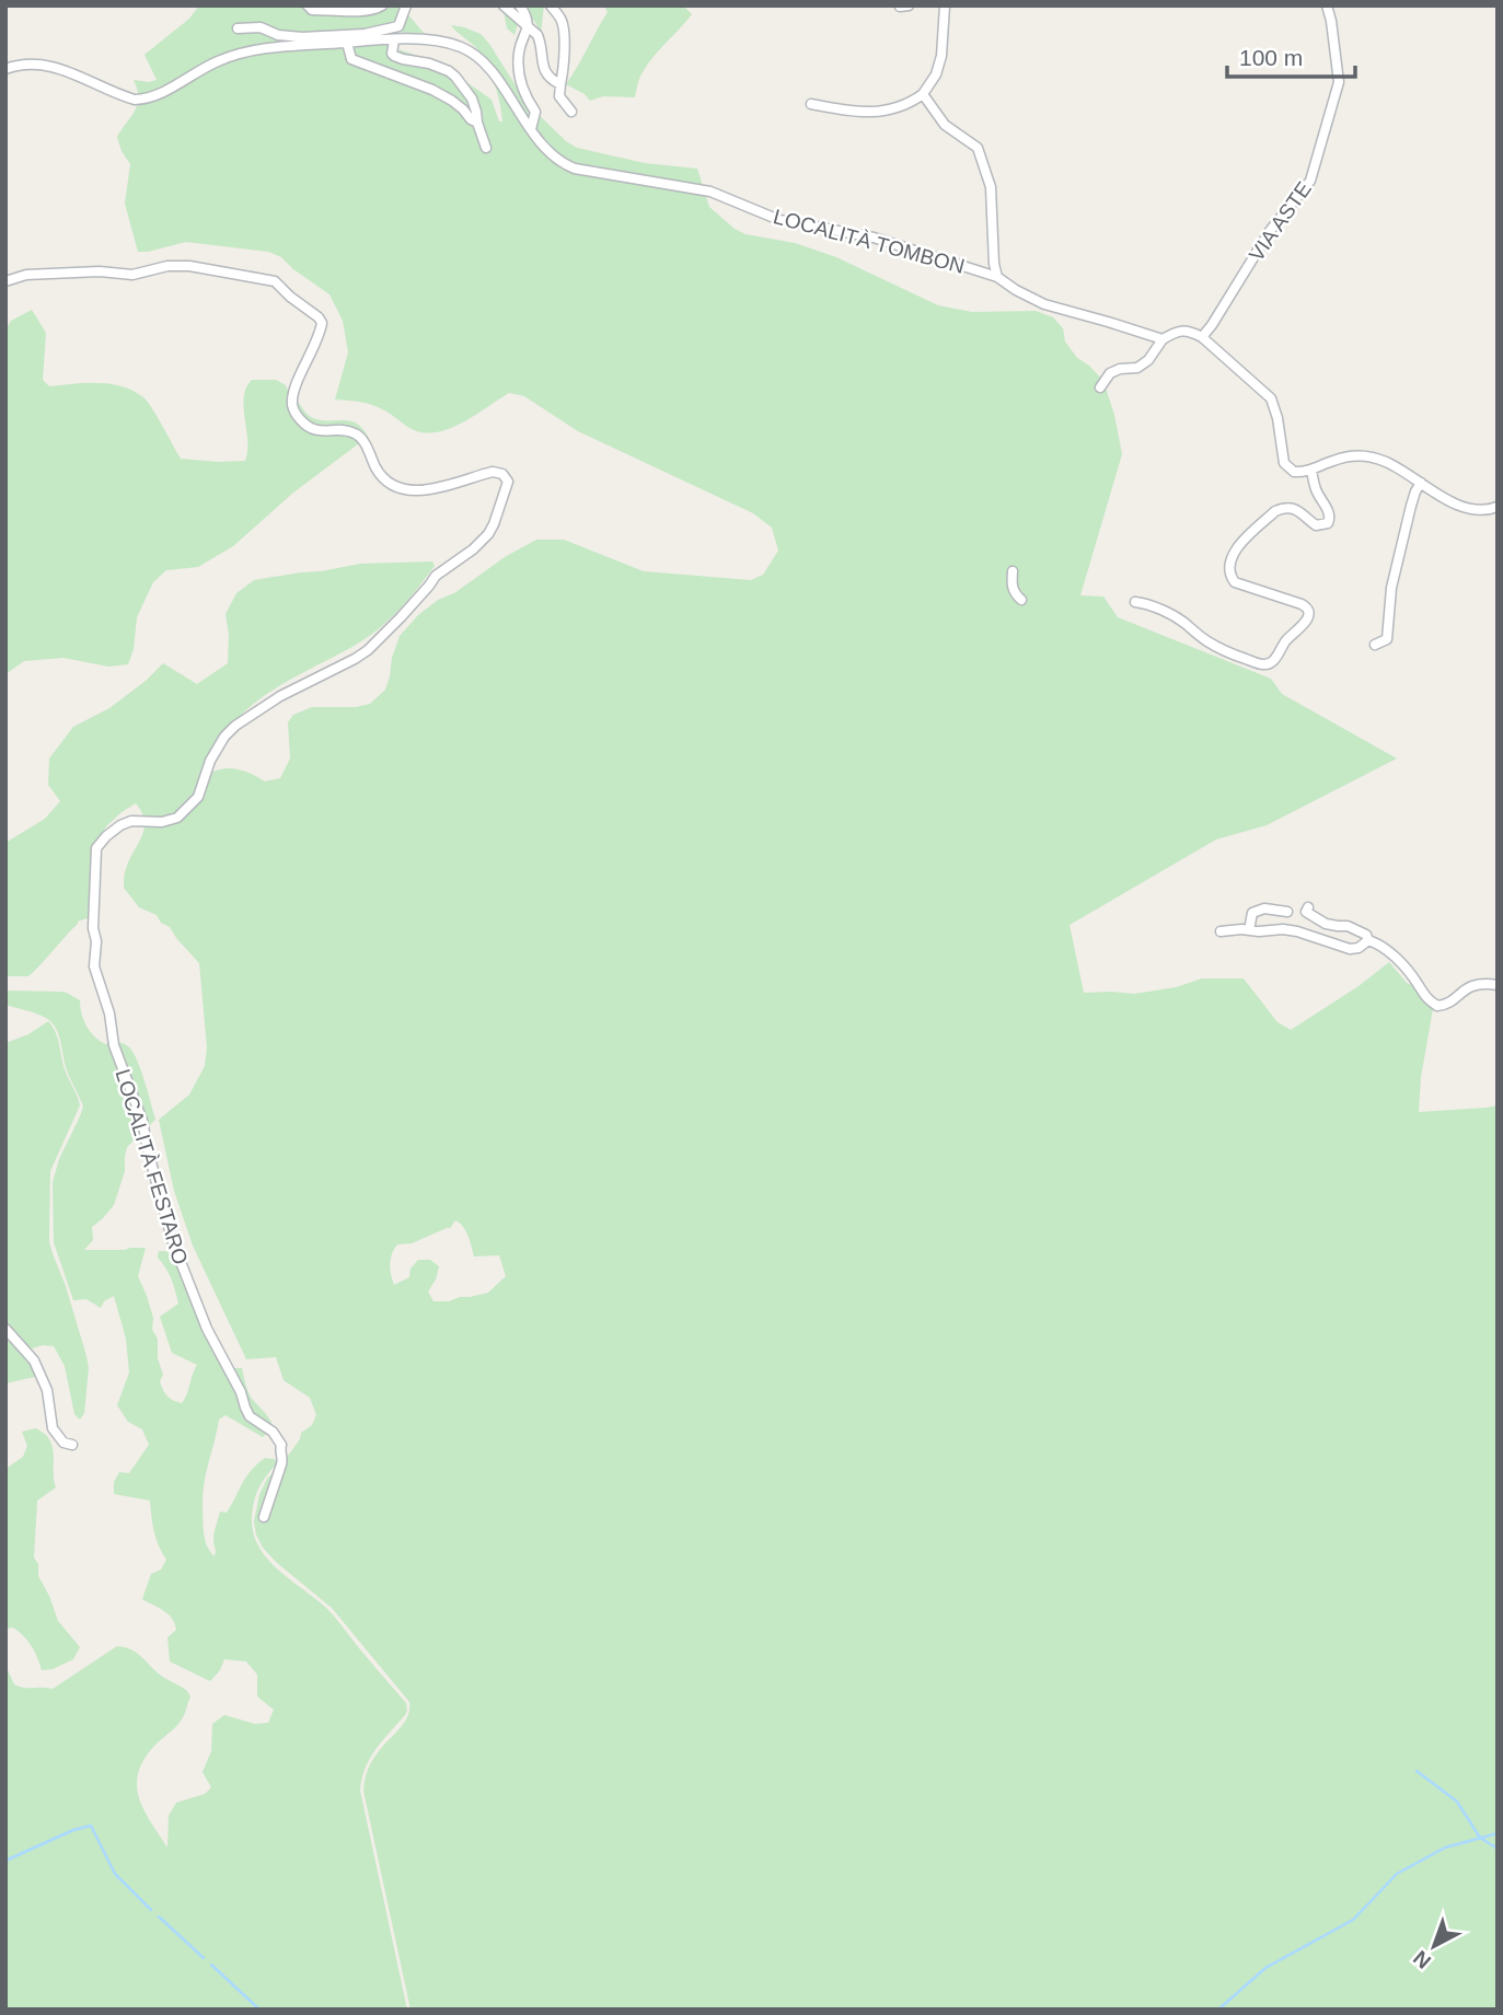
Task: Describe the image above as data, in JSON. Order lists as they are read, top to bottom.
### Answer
{
  "streets": {
    "street": ["VIA ASTE", "LOCALITÀ TOMBON", "LOCALITÀ FESTARO"]
  },
  "scale_bar": "100 m",
  "north": "bottom left"
}
